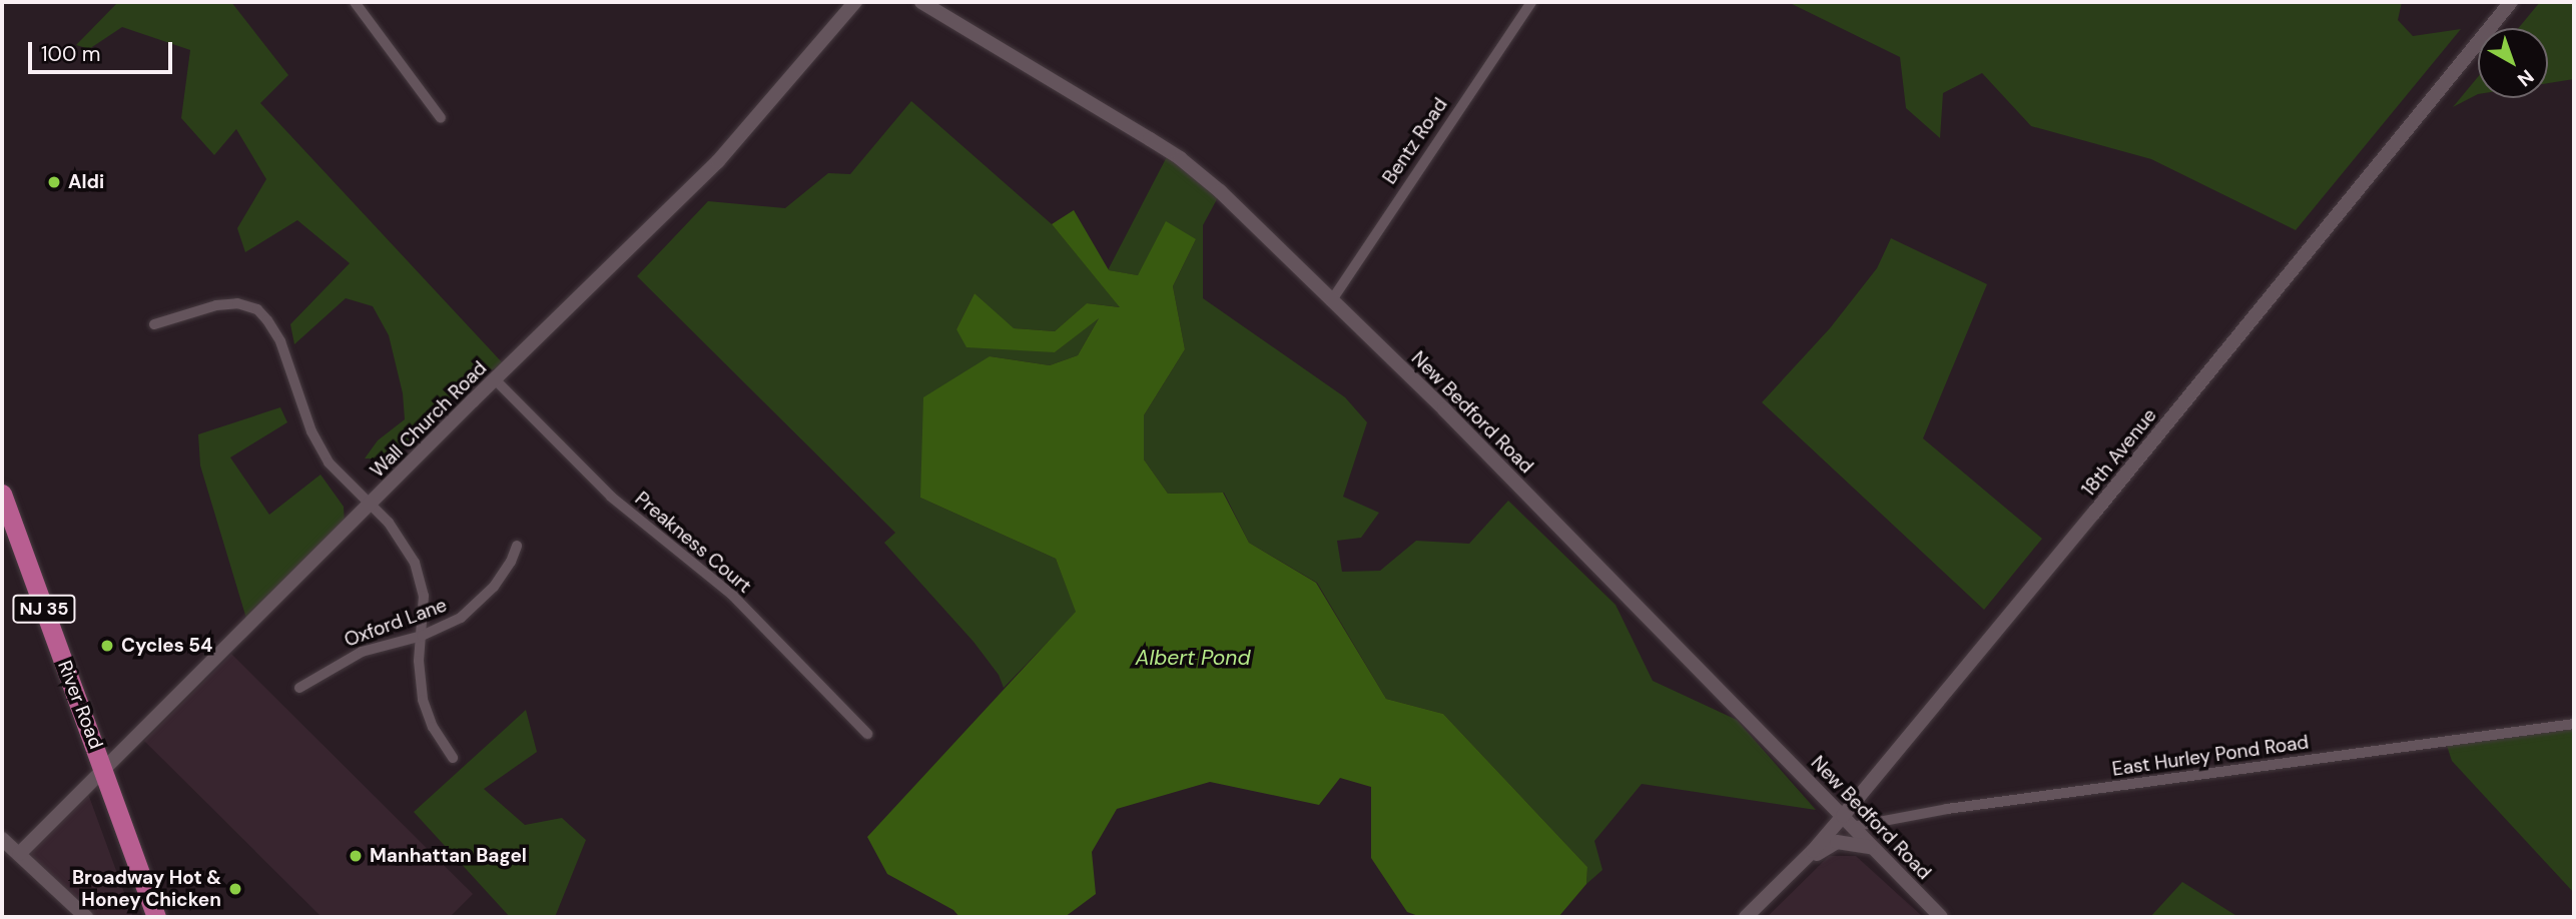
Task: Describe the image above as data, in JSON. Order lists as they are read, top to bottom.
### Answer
{
  "streets": {
    "highway": ["NJ 35", "River Road"],
    "street": [
      "Bentz Road",
      "New Bedford Road",
      "Wall Church Road",
      "18th Avenue",
      "Preakness Court",
      "Oxford Lane",
      "East Hurley Pond Road"
    ]
  },
  "crossings": [
    ["Bentz Road", "New Bedford Road"],
    ["New Bedford Road", "18th Avenue"],
    ["New Bedford Road", "East Hurley Pond Road"],
    ["Wall Church Road", "Preakness Court"],
    ["Wall Church Road", "River Road"],
    ["18th Avenue", "East Hurley Pond Road"]
  ],
  "water": ["Albert Pond"],
  "places": [
    "Aldi",
    "Cycles 54",
    "Manhattan Bagel",
    "Broadway Hot & Honey Chicken"
  ],
  "scale_bar": "100 m",
  "north": "bottom right"
}
